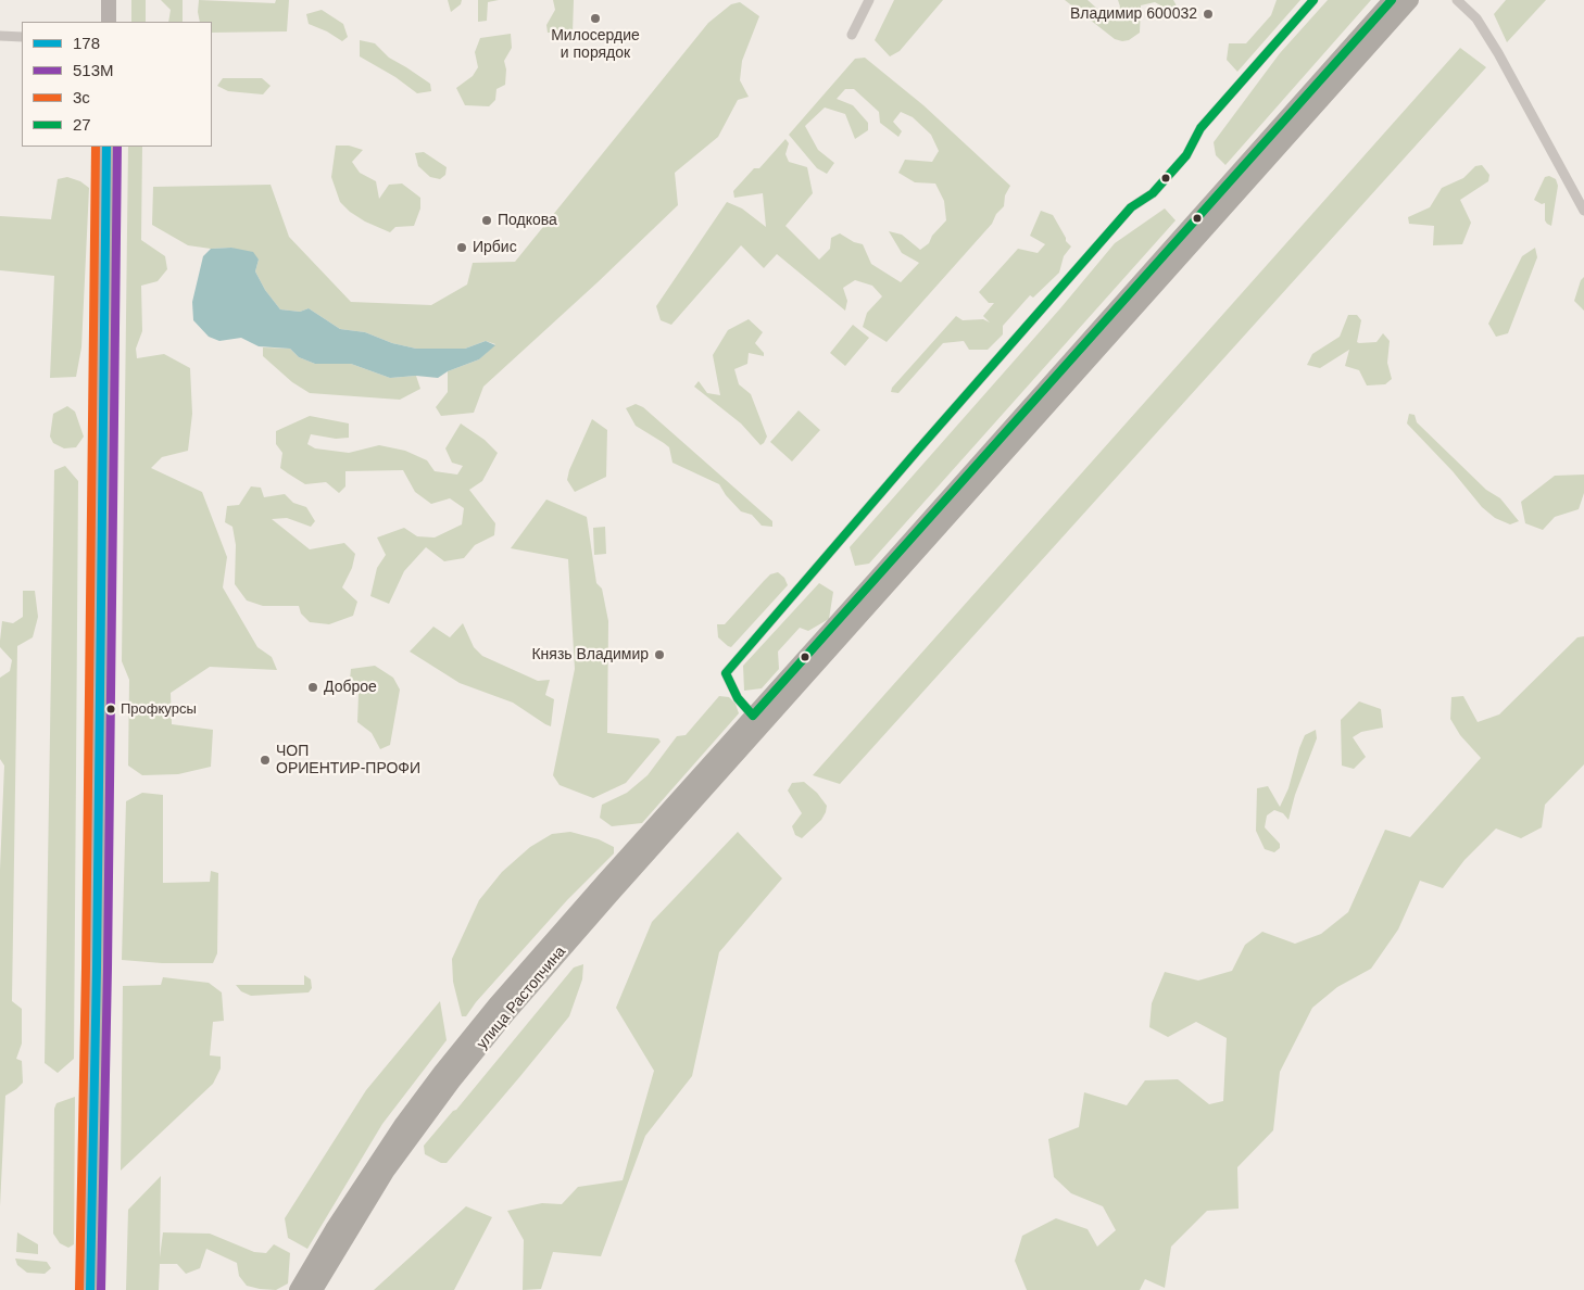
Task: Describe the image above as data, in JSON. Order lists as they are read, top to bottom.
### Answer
{
  "streets": {
    "highway": ["улица Растопчина"]
  },
  "places": [
    "Владимир 600032",
    "Милосердие и порядок",
    "Подкова",
    "Ирбис",
    "Князь Владимир",
    "Доброе",
    "Профкурсы",
    "ЧОП ОРИЕНТИР-ПРОФИ"
  ],
  "lines": [
    "transit line 27",
    "transit line 178",
    "transit line 513М",
    "transit line 3с"
  ],
  "legend": [
    "178",
    "513М",
    "3с",
    "27"
  ]
}
